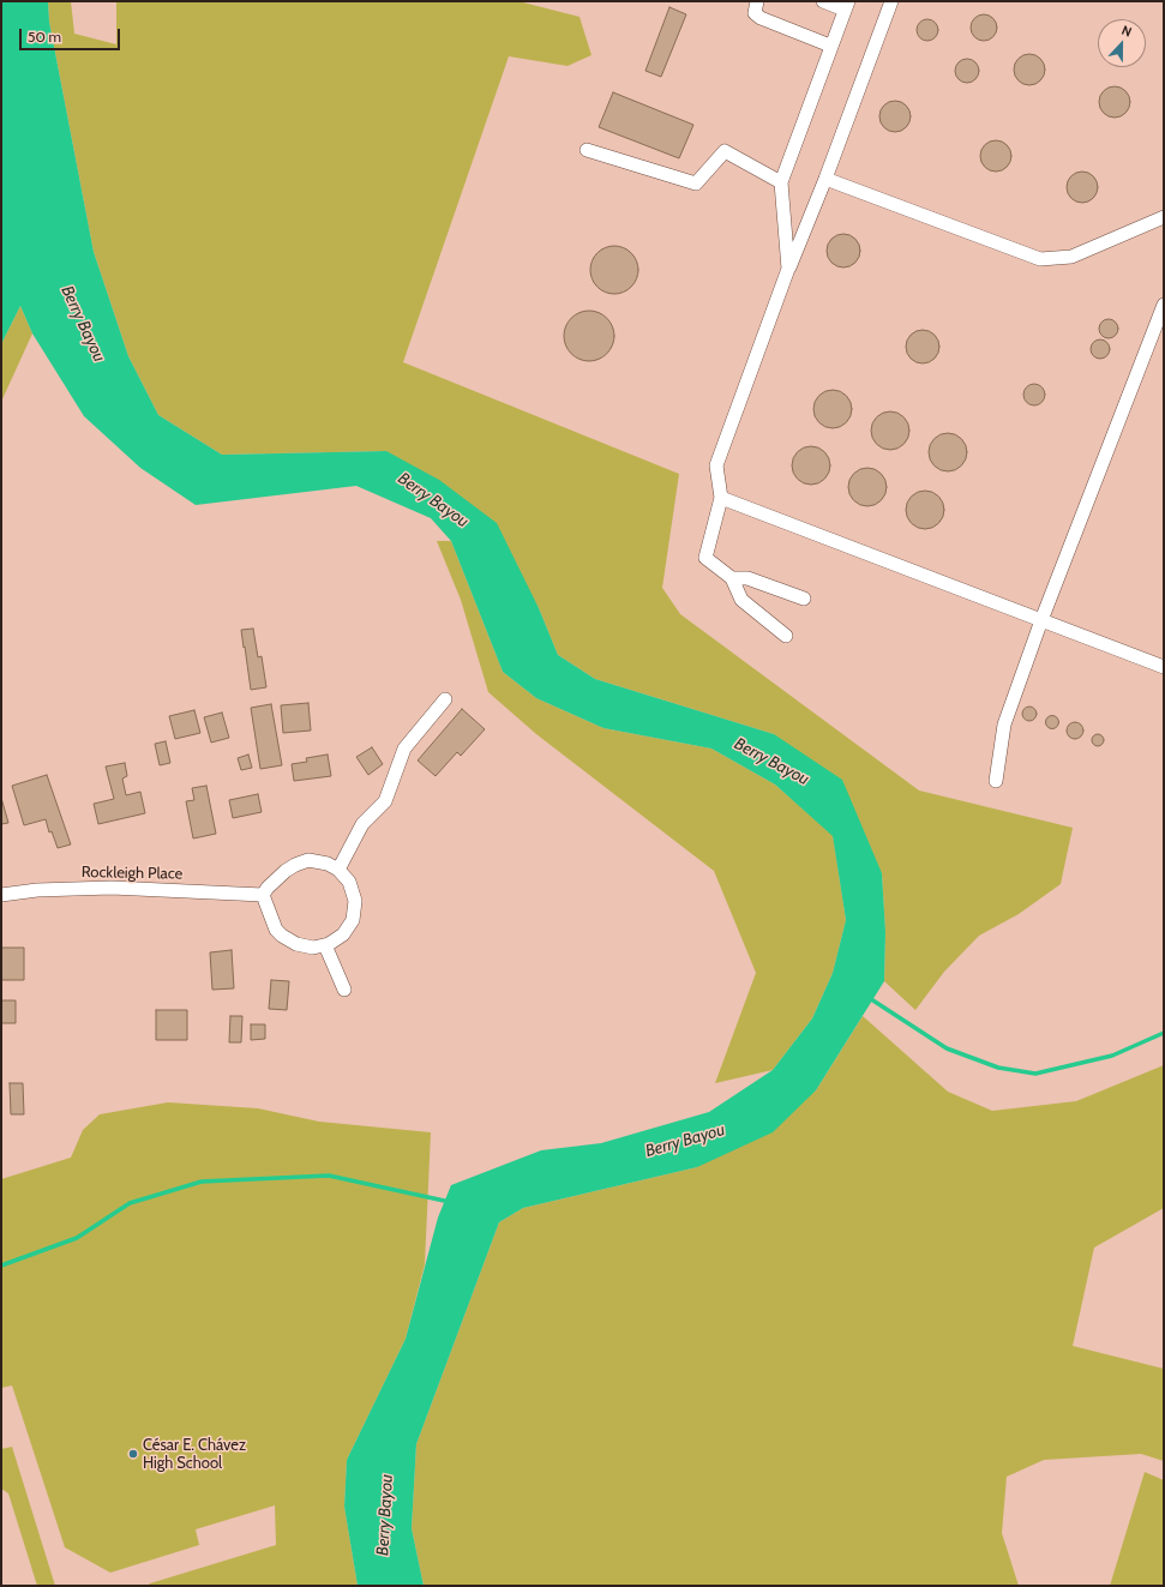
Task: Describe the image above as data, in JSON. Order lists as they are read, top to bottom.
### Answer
{
  "streets": {
    "street": ["Rockleigh Place"]
  },
  "water": ["Berry Bayou"],
  "places": ["César E. Chávez High School"],
  "scale_bar": "50 m",
  "north": "top"
}
